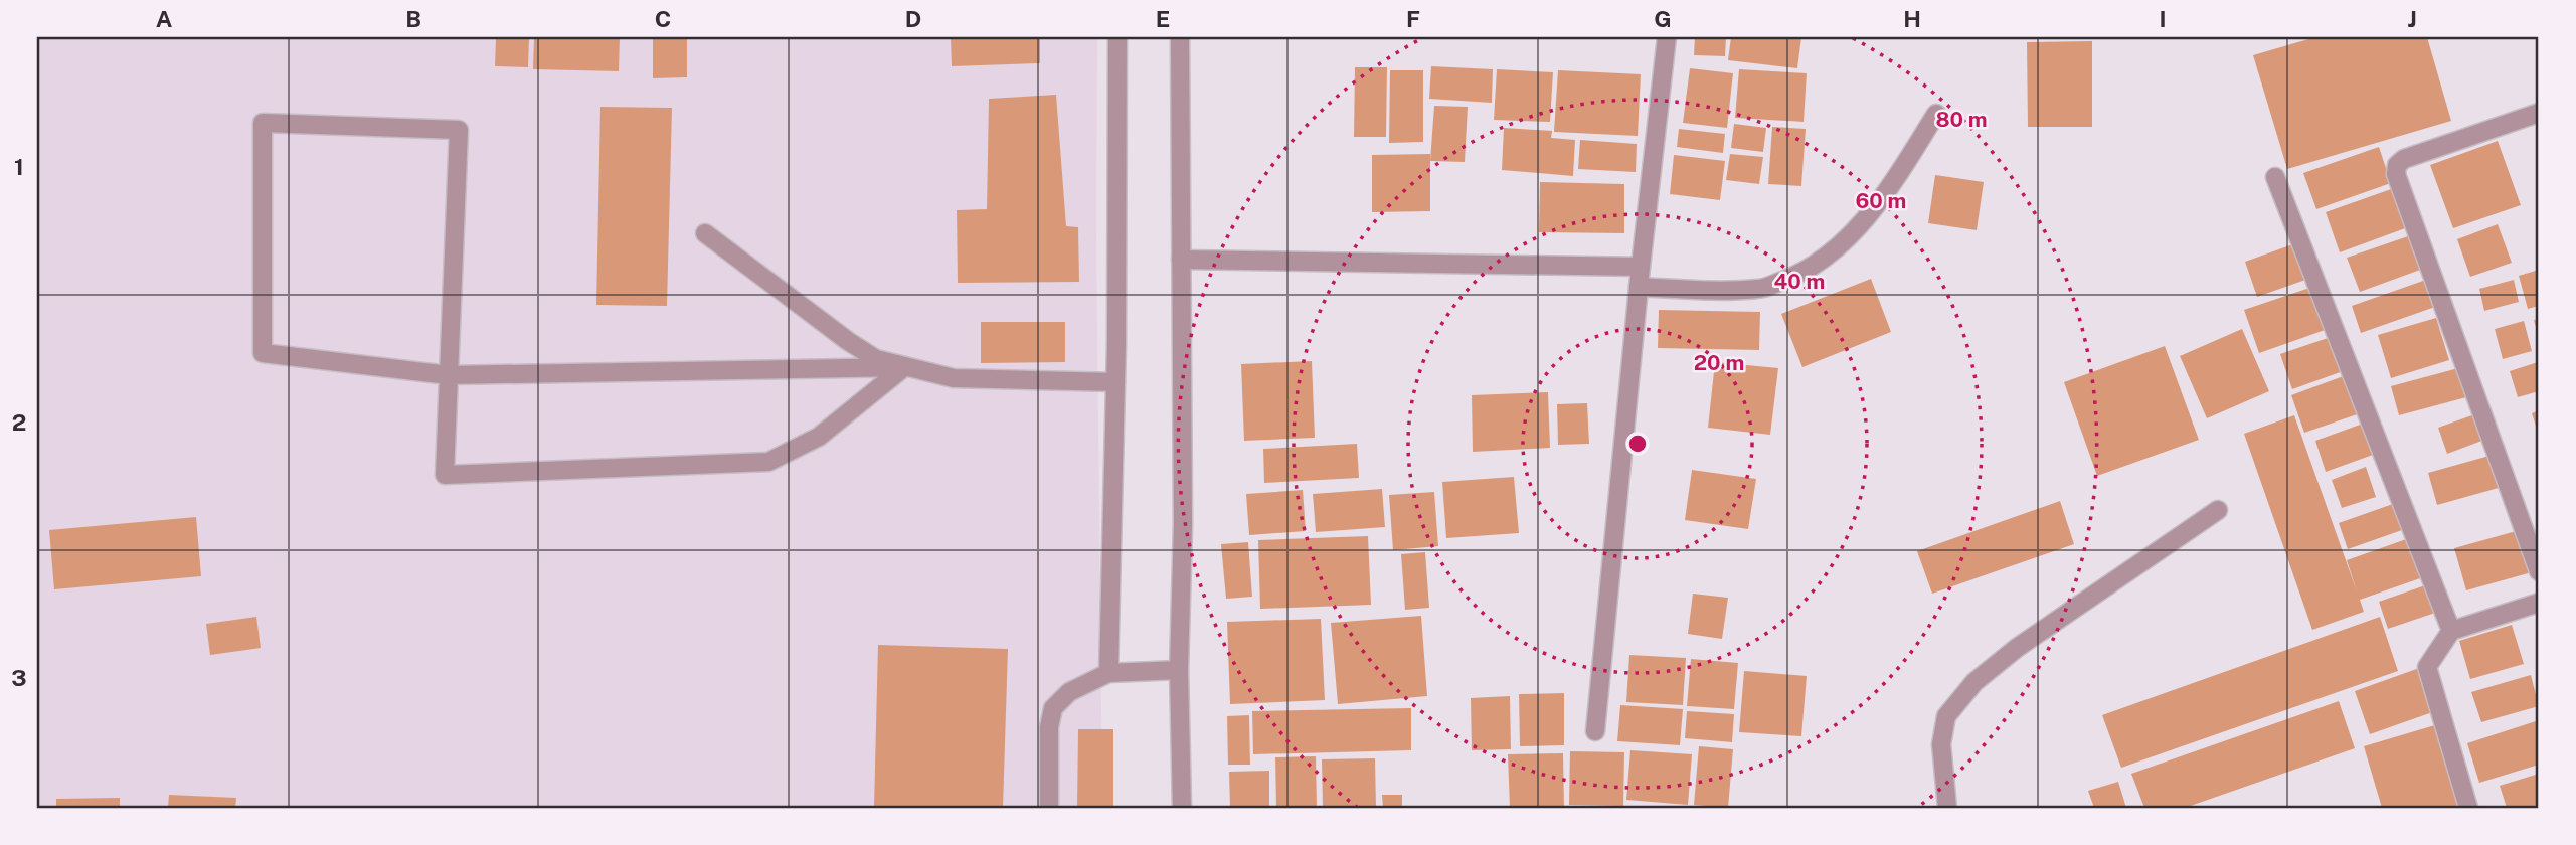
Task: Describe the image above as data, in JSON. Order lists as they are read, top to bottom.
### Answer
{
  "grid": {
    "columns": [
      "A",
      "B",
      "C",
      "D",
      "E",
      "F",
      "G",
      "H",
      "I",
      "J"
    ],
    "rows": ["1", "2", "3"]
  },
  "rings": [
    "80 m",
    "60 m",
    "40 m",
    "20 m"
  ]
}
